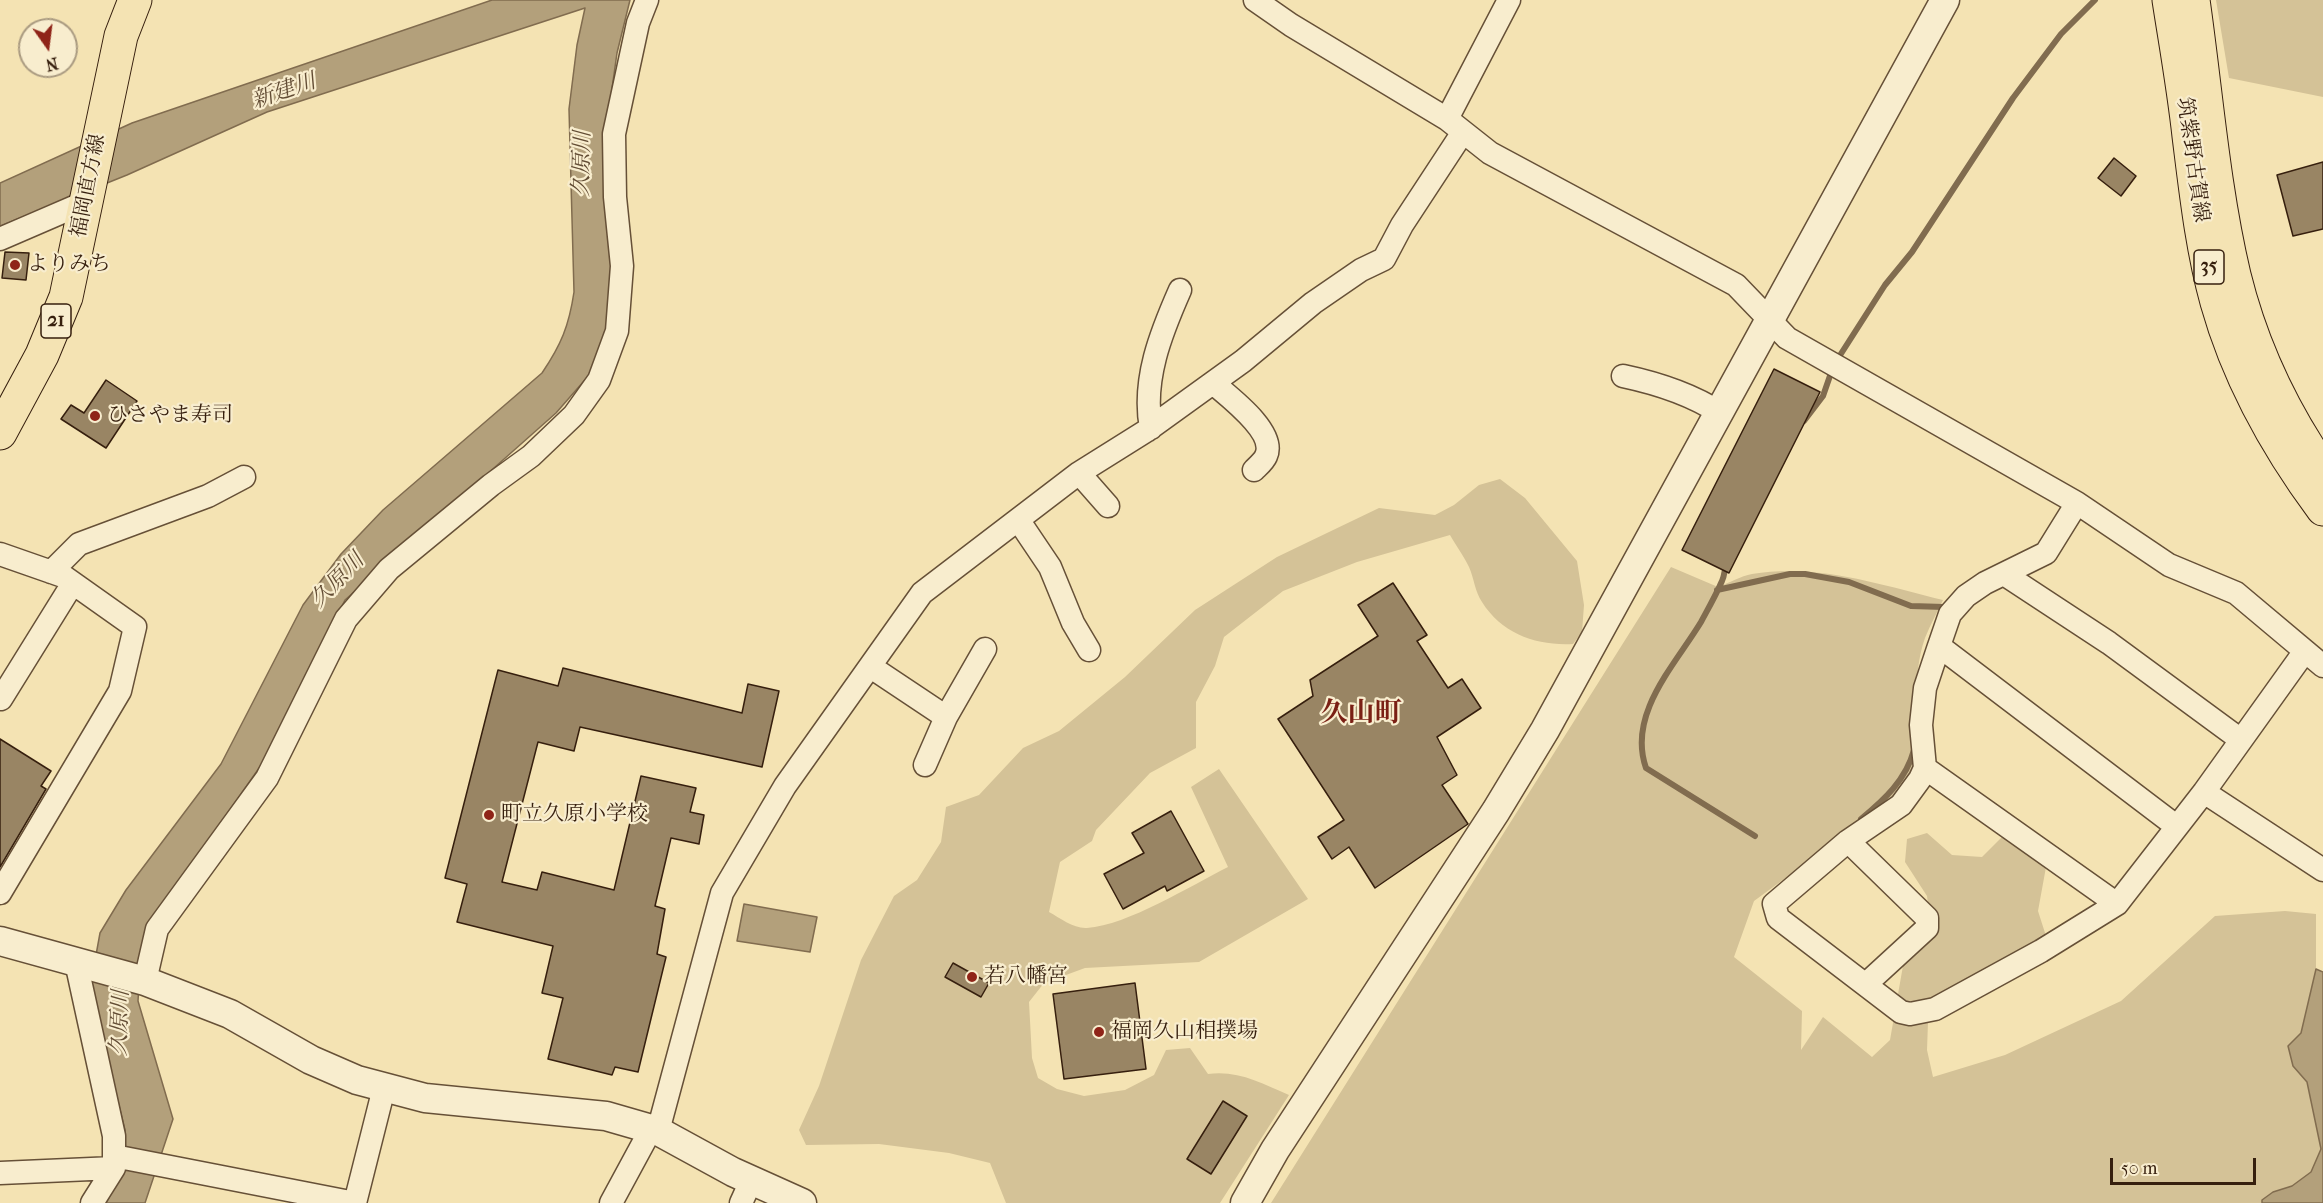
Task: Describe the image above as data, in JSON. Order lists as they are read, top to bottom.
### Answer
{
  "streets": {
    "main road": [
      "筑紫野古賀線",
      "福岡直方線",
      "35",
      "21"
    ]
  },
  "districts": ["久山町"],
  "water": ["新建川", "久原川"],
  "places": [
    "よりみち",
    "ひさやま寿司",
    "町立久原小学校",
    "若八幡宮",
    "福岡久山相撲場"
  ],
  "scale_bar": "50 m",
  "north": "bottom"
}
